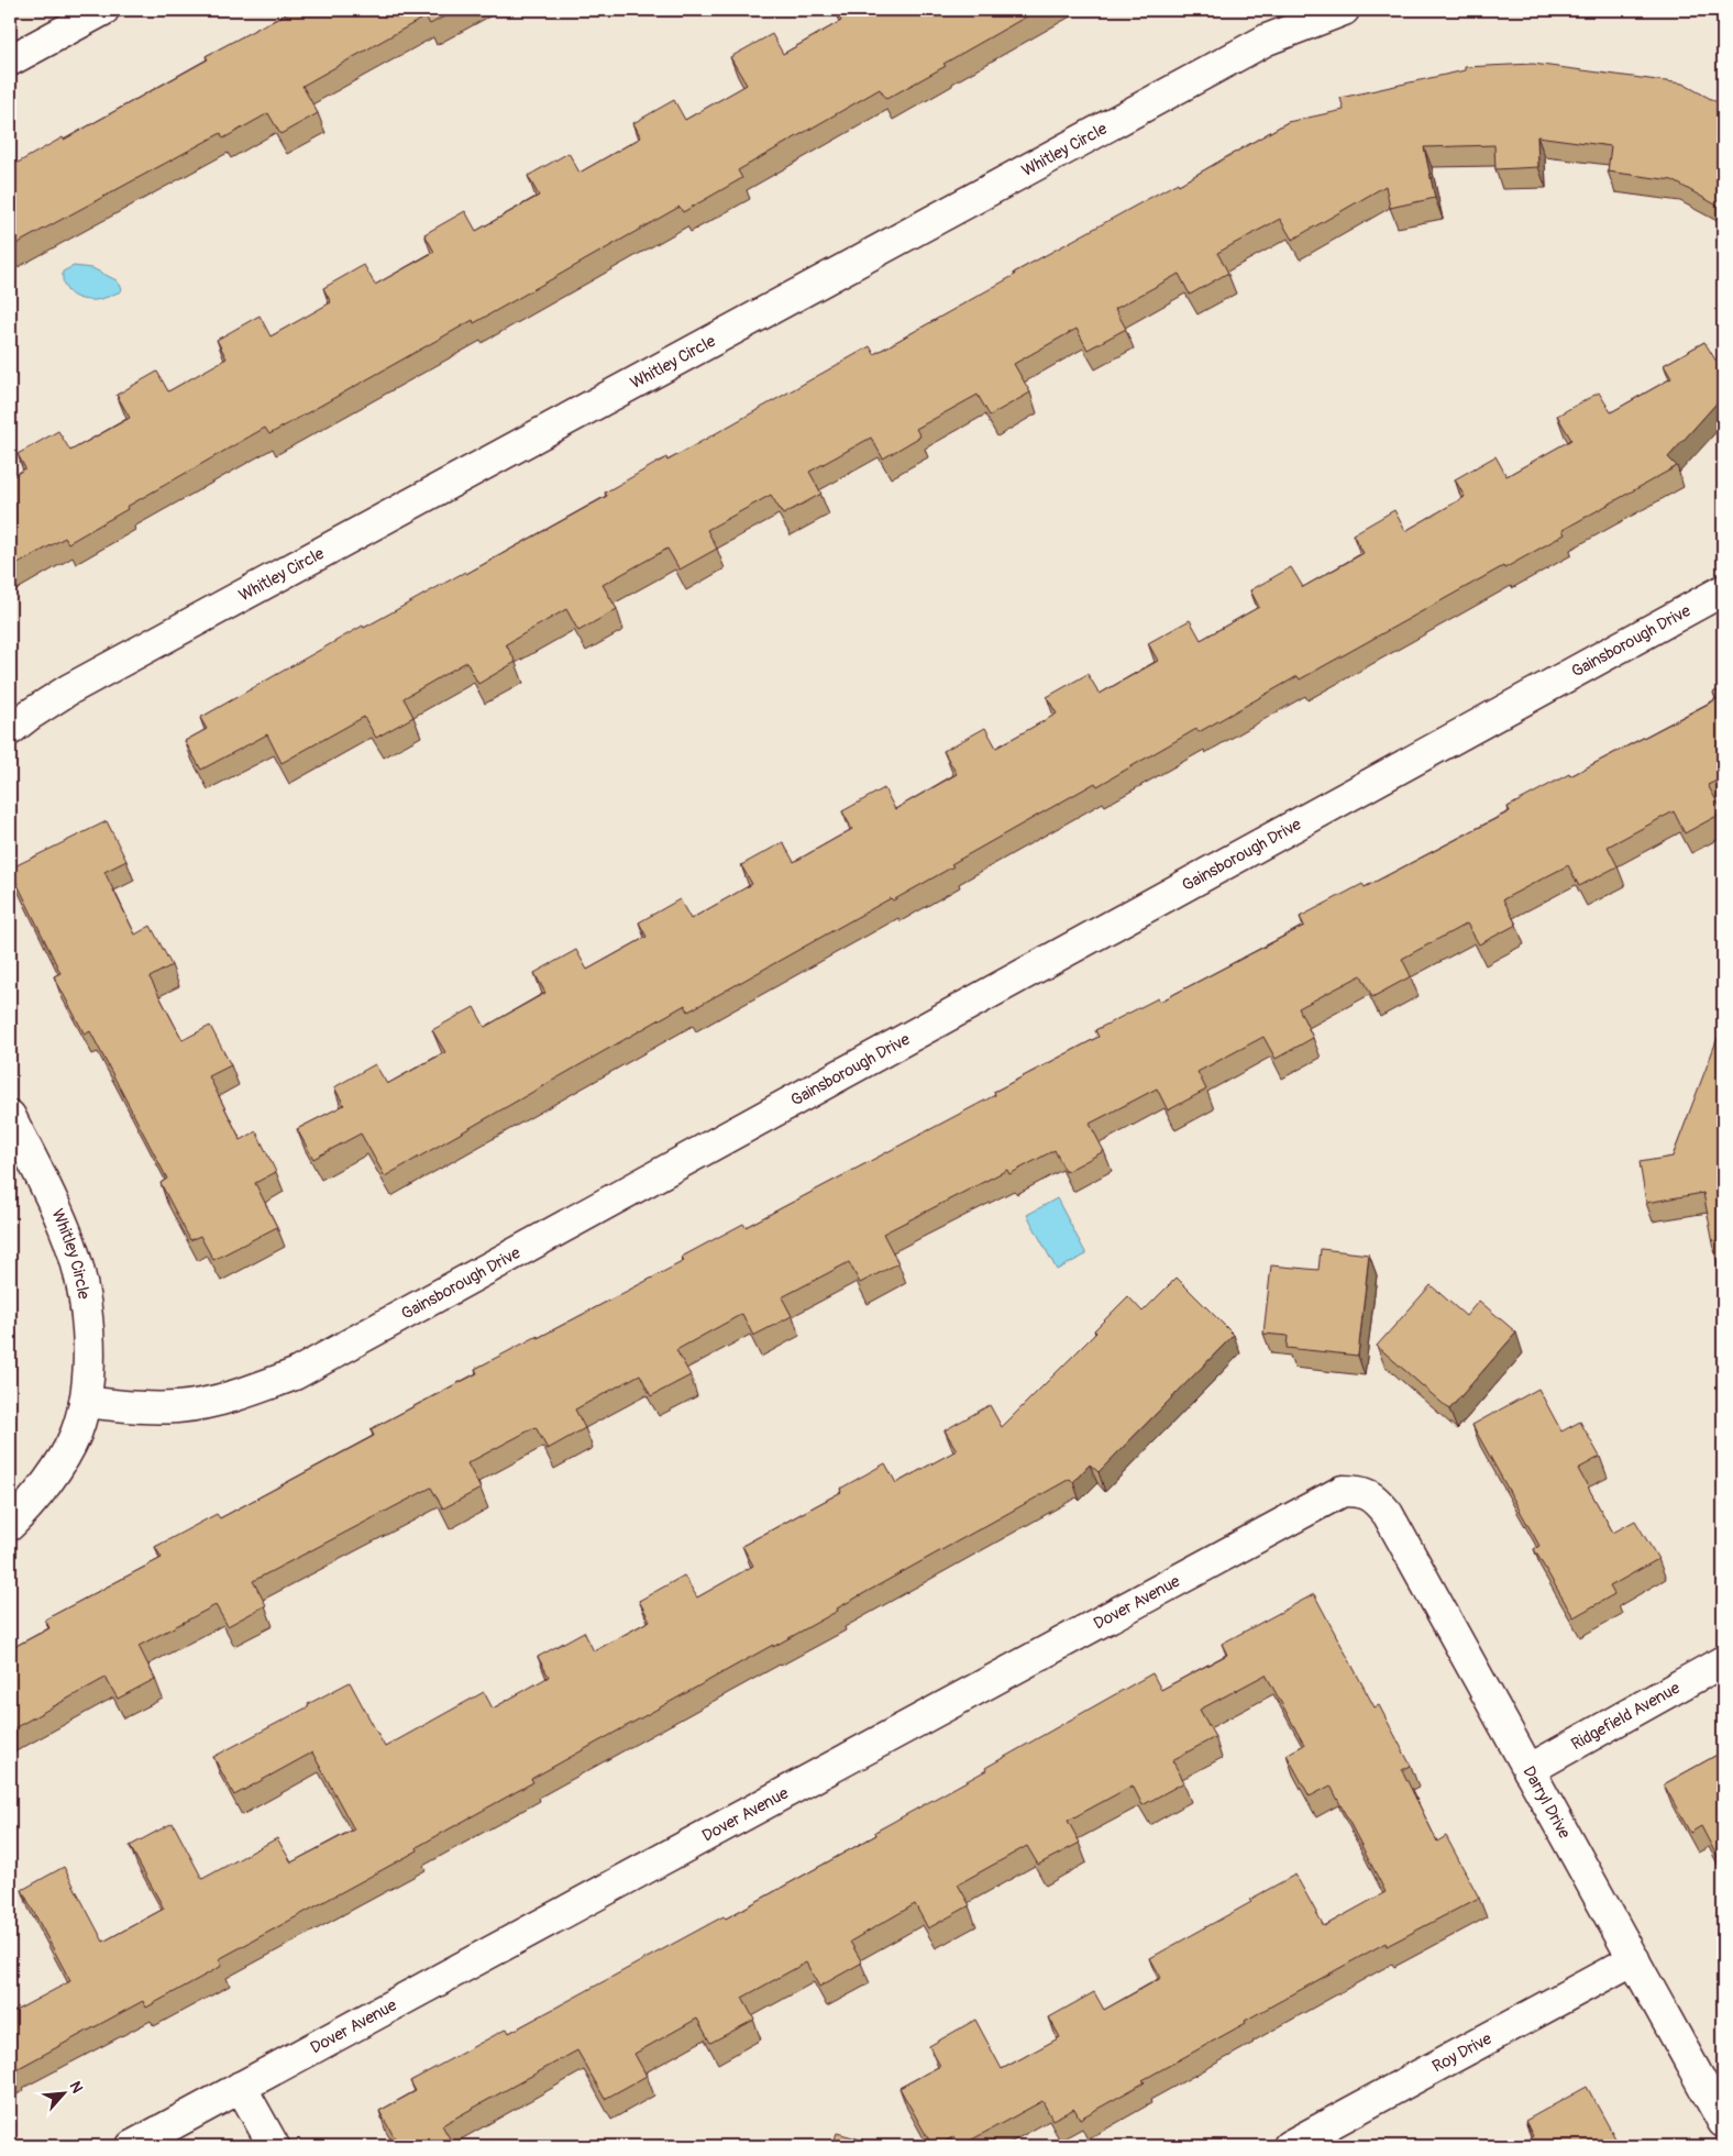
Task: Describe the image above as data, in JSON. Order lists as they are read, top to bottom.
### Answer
{
  "streets": {
    "street": [
      "Whitley Circle",
      "Gainsborough Drive",
      "Dover Avenue",
      "Ridgefield Avenue",
      "Darryl Drive",
      "Roy Drive"
    ]
  },
  "crossings": [
    ["Whitley Circle", "Gainsborough Drive"],
    ["Dover Avenue", "Darryl Drive"],
    ["Ridgefield Avenue", "Darryl Drive"],
    ["Darryl Drive", "Roy Drive"]
  ],
  "north": "top right"
}
